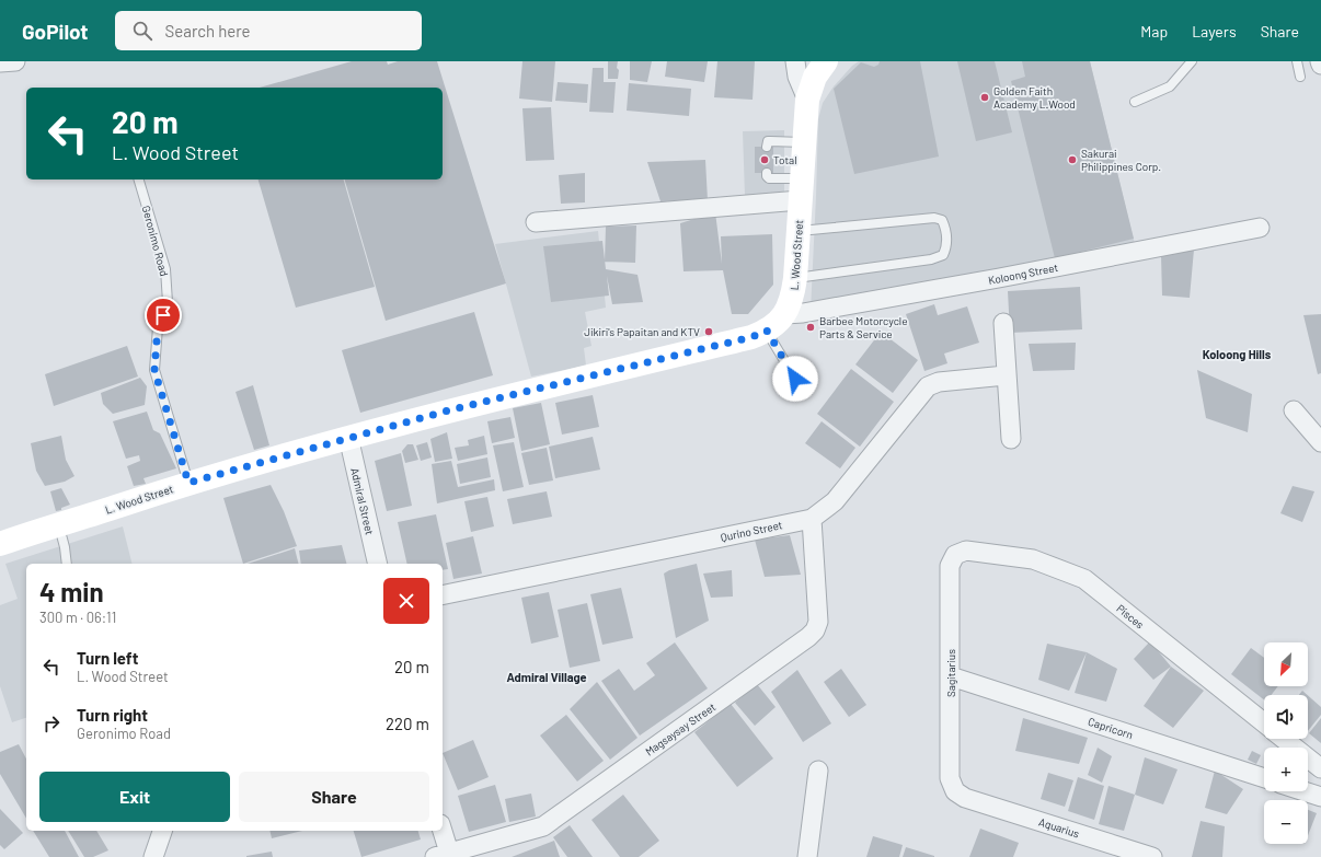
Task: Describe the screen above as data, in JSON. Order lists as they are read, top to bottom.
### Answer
{
  "streets": {
    "main road": ["L. Wood Street"],
    "street": [
      "Koloong Street",
      "Admiral Street",
      "Qurino Street",
      "Pisces",
      "Sagitarius",
      "Capricorn",
      "Magsaysay Street",
      "Aquarius"
    ],
    "lane": ["Geronimo Road"]
  },
  "crossings": [
    ["Geronimo Road", "L. Wood Street"],
    ["L. Wood Street", "Koloong Street"],
    ["L. Wood Street", "Admiral Street"],
    ["Qurino Street", "Magsaysay Street"],
    ["Pisces", "Sagitarius"],
    ["Sagitarius", "Capricorn"],
    ["Sagitarius", "Aquarius"]
  ],
  "districts": ["Koloong Hills", "Admiral Village"],
  "places": [
    "Golden Faith Academy L.Wood",
    "Total",
    "Sakurai Philippines Corp.",
    "Barbee Motorcycle Parts & Service",
    "Jikiri's Papaitan and KTV"
  ],
  "north": "bottom left",
  "page": {
    "header": "GoPilot",
    "search": "Search here",
    "nav": ["Map", "Layers", "Share"],
    "turn": ["20 m", "L. Wood Street"],
    "heading": ["4 min", "300 m · 06:11"],
    "list": [
      {
        "name": "Turn left",
        "note": "L. Wood Street",
        "value": "20 m"
      },
      {
        "name": "Turn right",
        "note": "Geronimo Road",
        "value": "220 m"
      }
    ],
    "map_buttons": ["+", "−"],
    "buttons": ["Exit", "Share"]
  }
}
